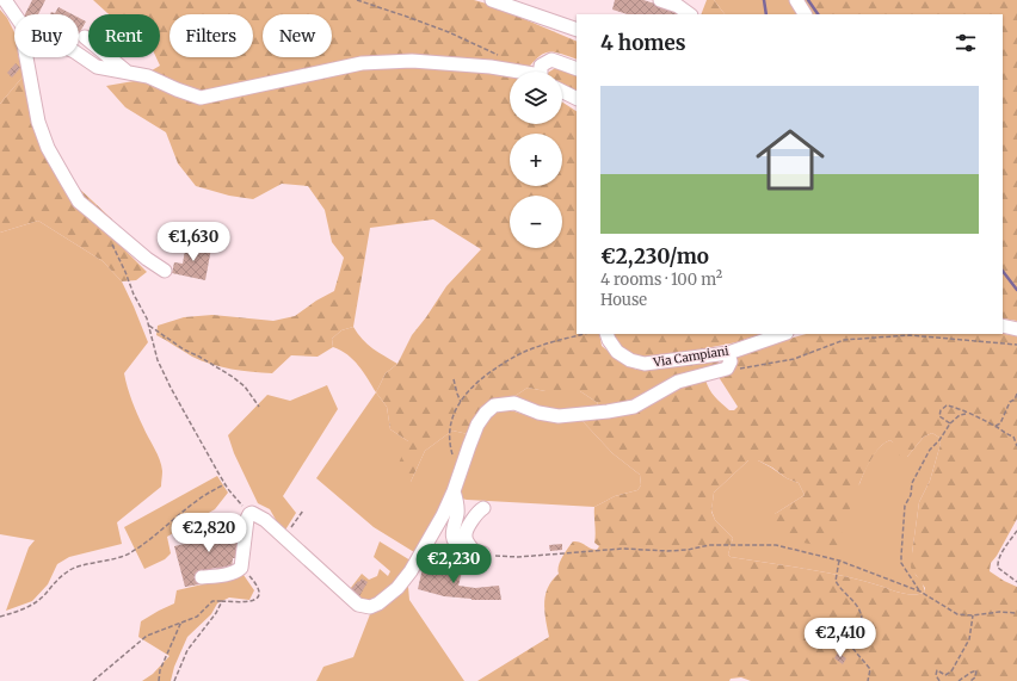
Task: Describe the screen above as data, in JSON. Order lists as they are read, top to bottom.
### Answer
{
  "streets": {
    "street": ["Via Campiani"]
  },
  "page": {
    "chip": [
      "Buy",
      "Rent",
      "Filters",
      "New"
    ],
    "heading": "4 homes",
    "map_buttons": ["+", "−"],
    "list": [
      {
        "name": "€2,230/mo",
        "note": "4 rooms · 100 m² · House"
      }
    ],
    "price": [
      "€1,630",
      "€2,820",
      "€2,230",
      "€2,410"
    ]
  }
}
